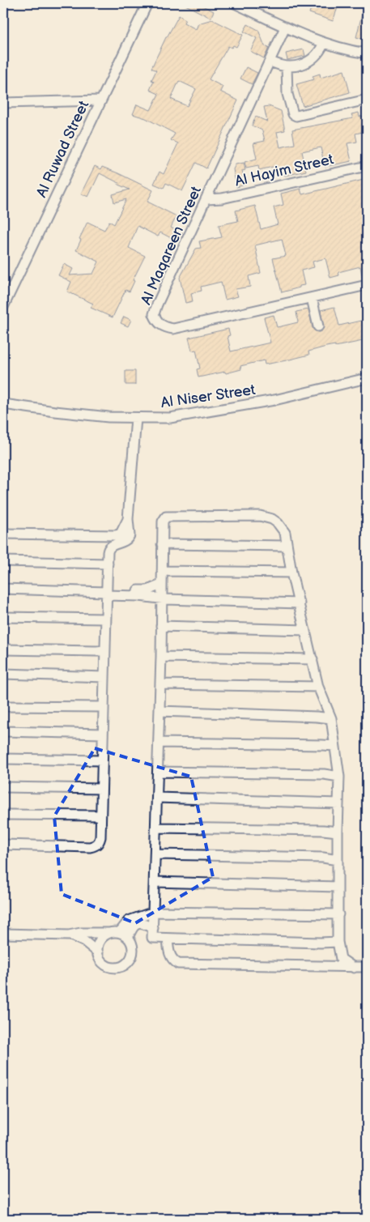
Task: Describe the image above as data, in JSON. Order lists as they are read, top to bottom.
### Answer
{
  "streets": {
    "street": [
      "Al Ruwad Street",
      "Al Hayim Street",
      "Al Maqareen Street",
      "Al Niser Street"
    ]
  },
  "crossings": [
    ["Al Hayim Street", "Al Maqareen Street"]
  ]
}
